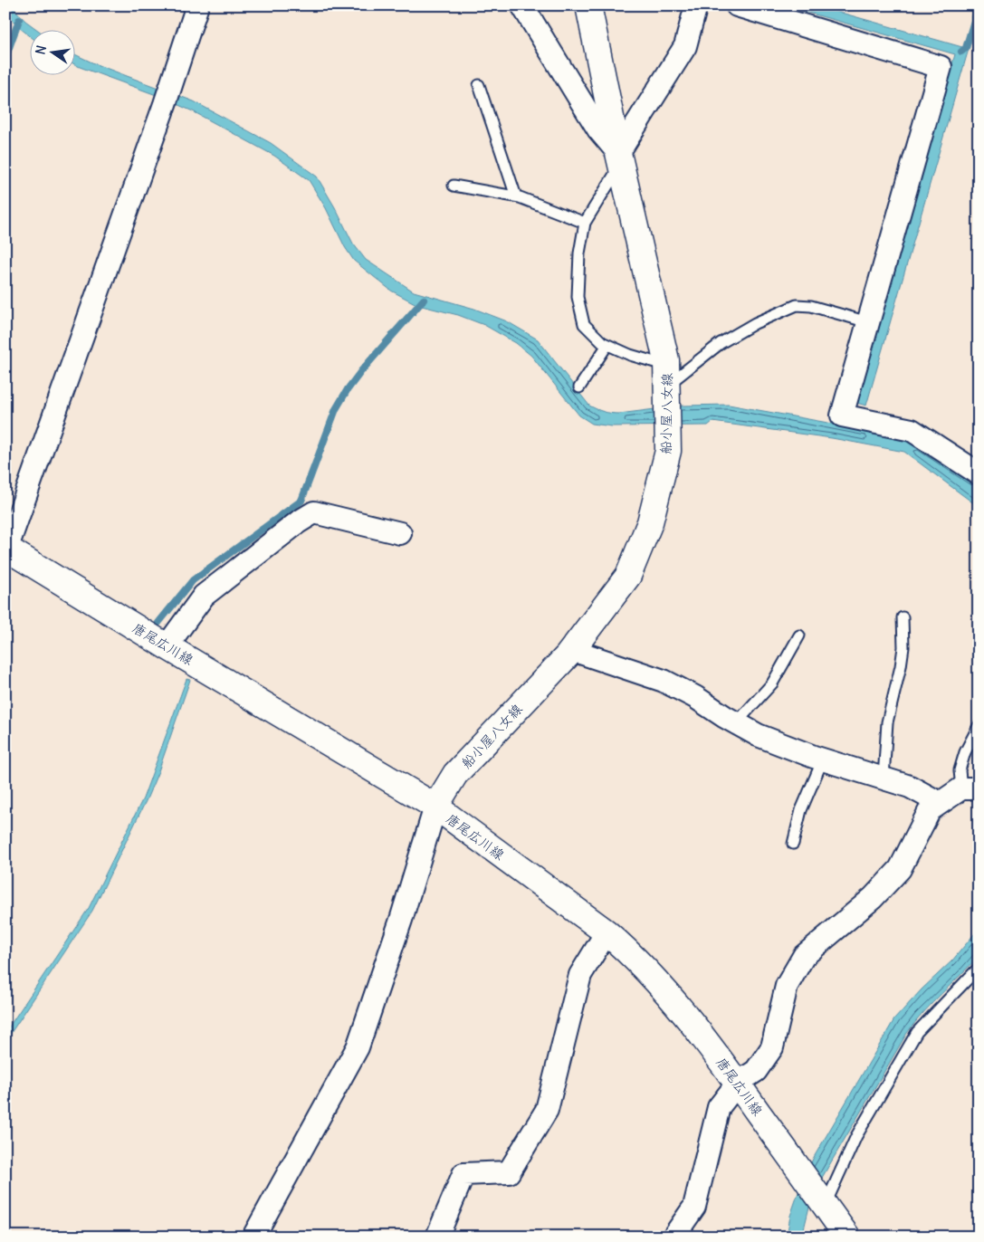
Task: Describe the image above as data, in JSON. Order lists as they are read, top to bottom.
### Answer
{
  "streets": {
    "main road": ["船小屋八女線", "唐尾広川線"]
  },
  "crossings": [
    ["船小屋八女線", "唐尾広川線"]
  ],
  "north": "left"
}
